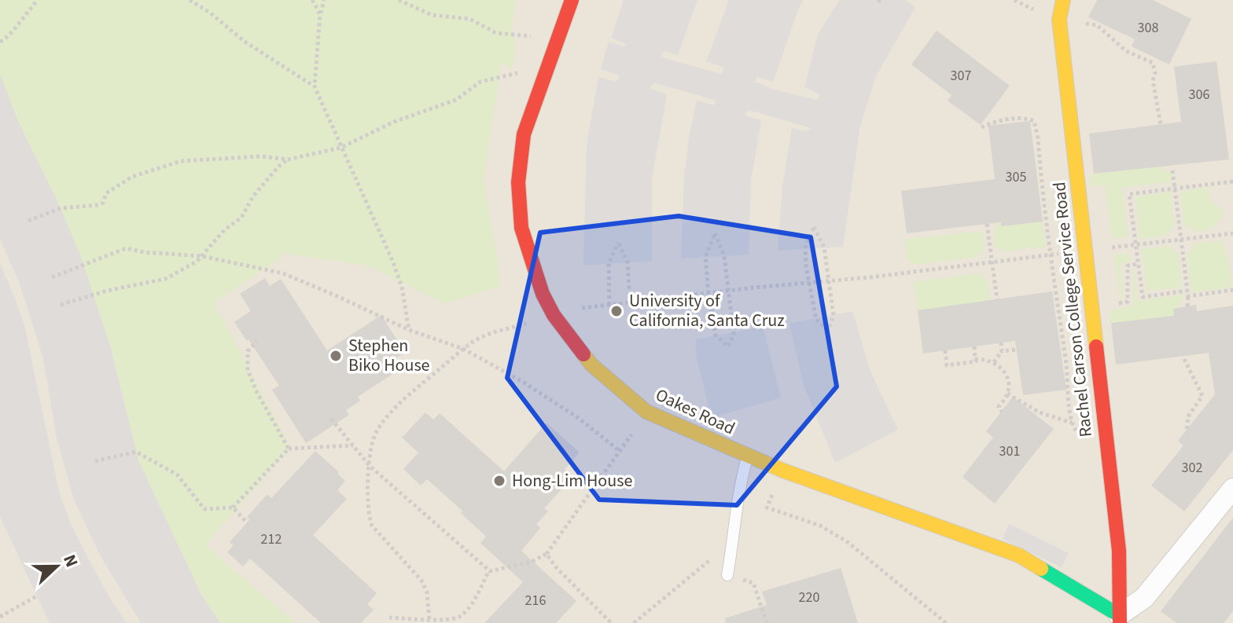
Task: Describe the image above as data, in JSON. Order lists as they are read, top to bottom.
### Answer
{
  "streets": {
    "street": ["Rachel Carson College Service Road", "Oakes Road"]
  },
  "crossings": [
    ["Rachel Carson College Service Road", "Oakes Road"]
  ],
  "places": ["University of California, Santa Cruz", "Stephen Biko House", "Hong-Lim House"],
  "house_numbers": [
    "308",
    "307",
    "306",
    "305",
    "301",
    "302",
    "212",
    "220",
    "216"
  ],
  "north": "right"
}
